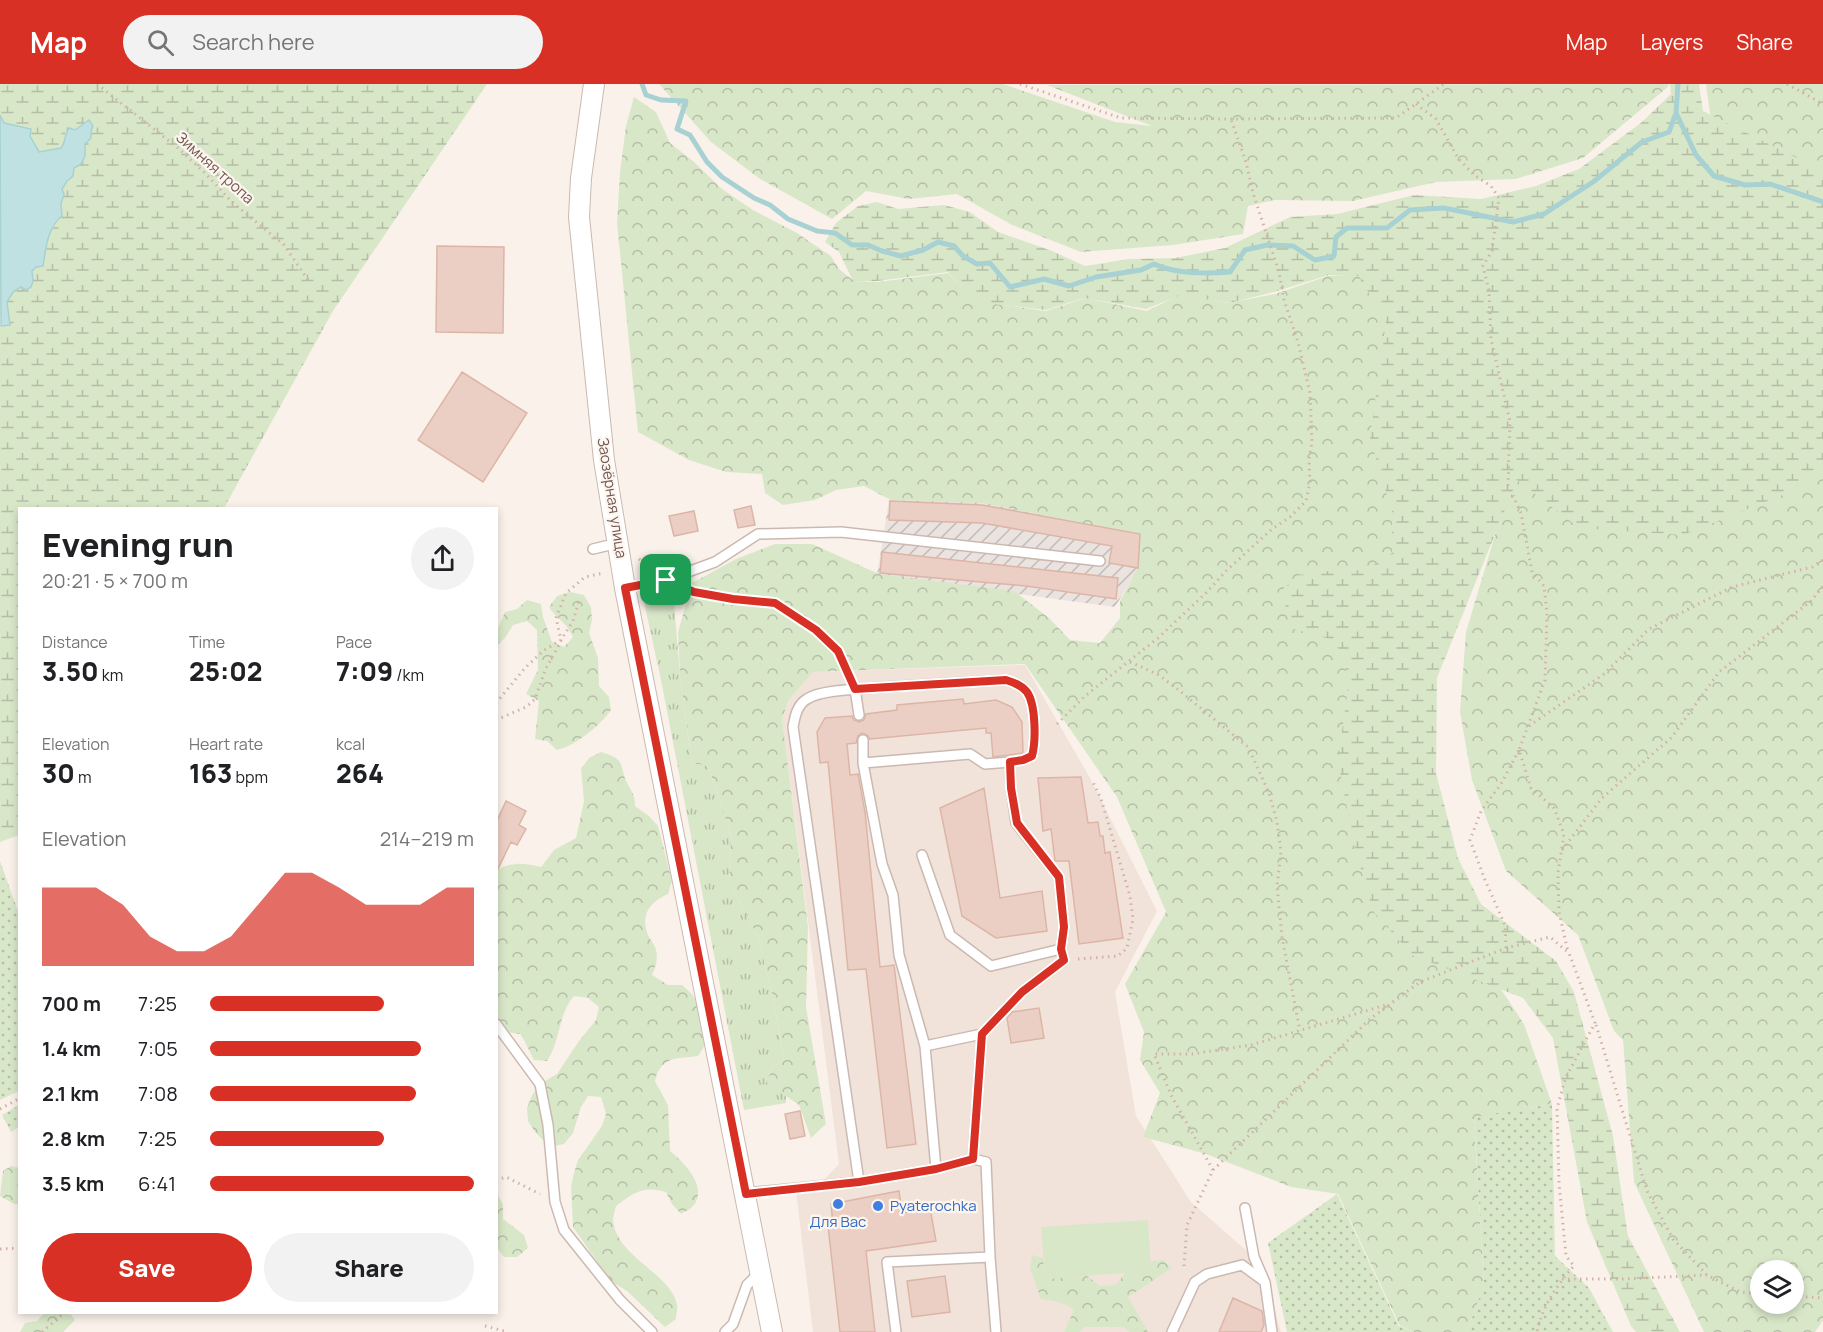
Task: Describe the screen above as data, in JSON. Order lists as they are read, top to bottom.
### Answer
{
  "streets": {
    "street": ["Заозёрная улица"],
    "path": ["Зимняя тропа"]
  },
  "places": ["Для Вас", "Pyaterochka"],
  "page": {
    "header": "Map",
    "search": "Search here",
    "nav": ["Map", "Layers", "Share"],
    "heading": ["Evening run", "20:21 · 5 × 700 m"],
    "stats": [
      ["Distance", "3.50 km"],
      ["Time", "25:02"],
      ["Pace", "7:09 /km"],
      ["Elevation", "30 m"],
      ["Heart rate", "163 bpm"],
      ["kcal", "264"]
    ],
    "chart": ["Elevation", "214–219 m"],
    "list": [
      {
        "name": "700 m",
        "note": "7:25"
      },
      {
        "name": "1.4 km",
        "note": "7:05"
      },
      {
        "name": "2.1 km",
        "note": "7:08"
      },
      {
        "name": "2.8 km",
        "note": "7:25"
      },
      {
        "name": "3.5 km",
        "note": "6:41"
      }
    ],
    "buttons": ["Save", "Share"]
  }
}
